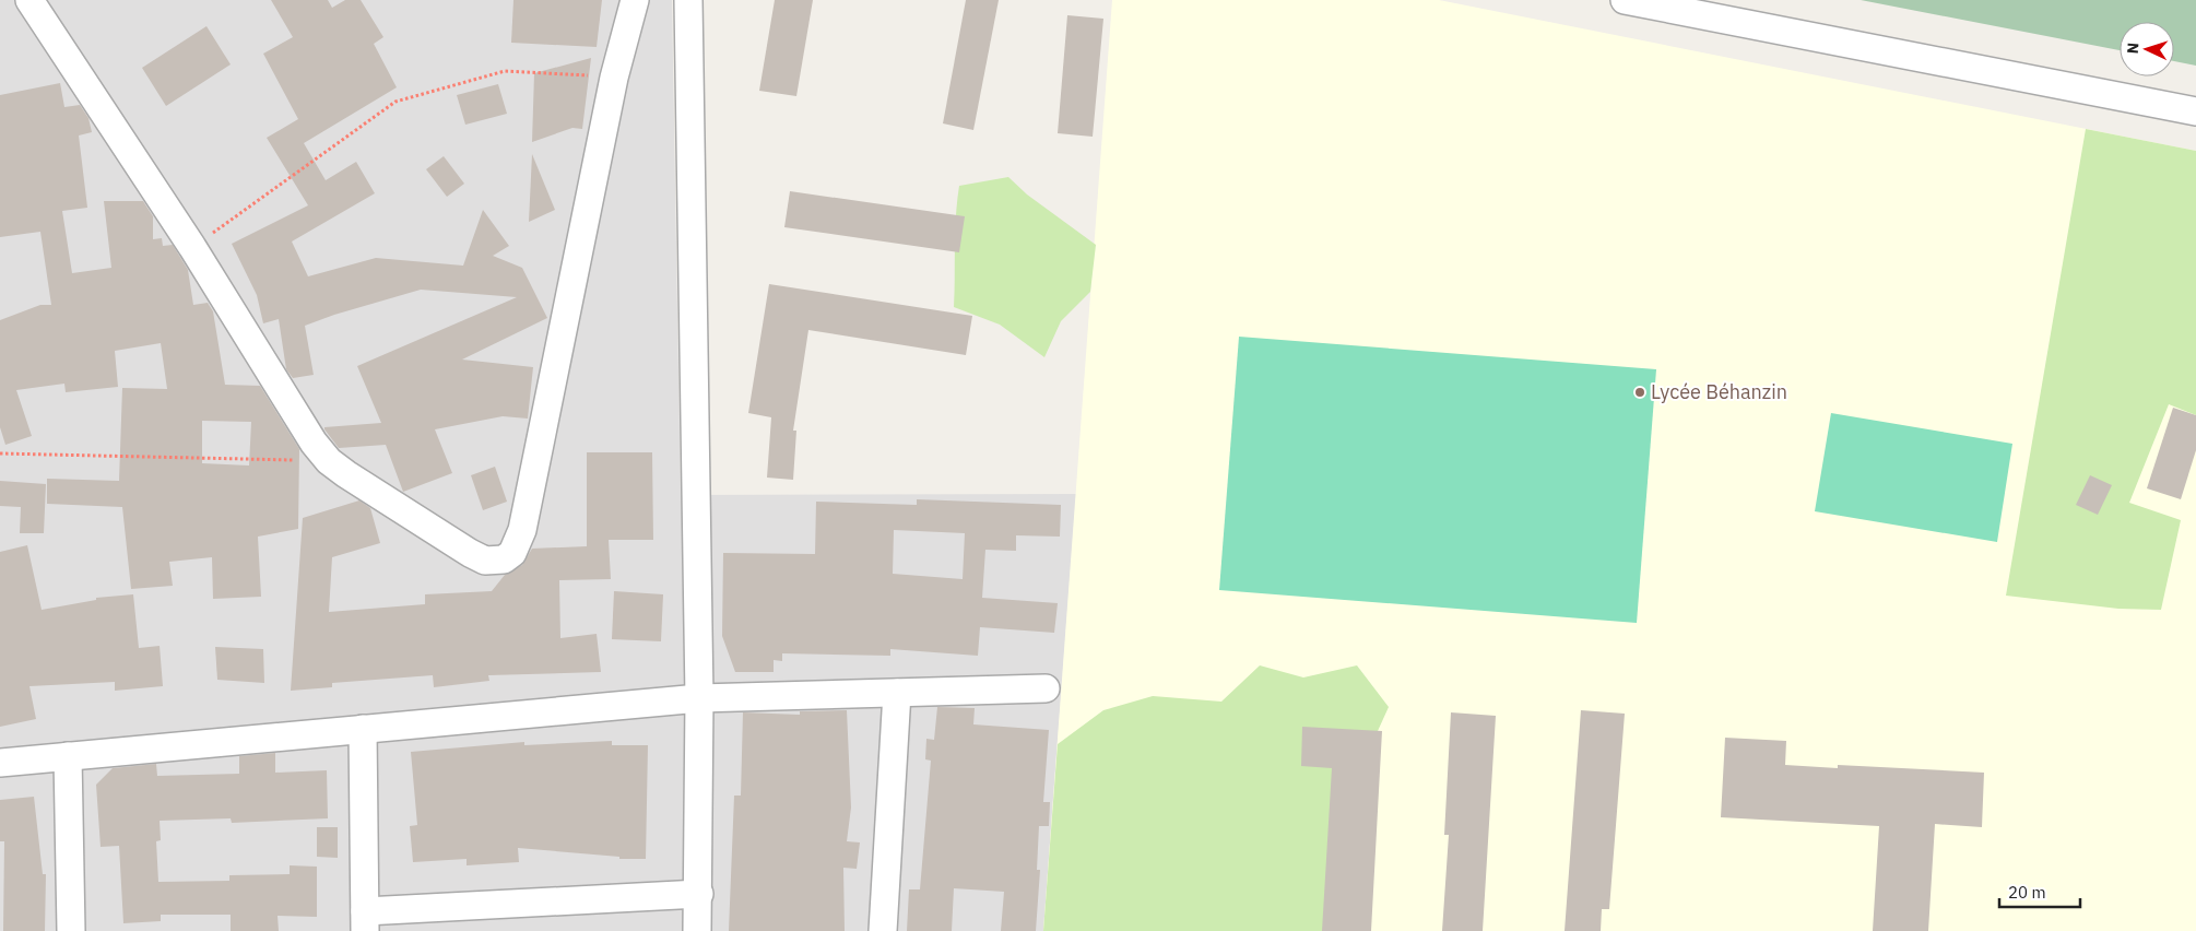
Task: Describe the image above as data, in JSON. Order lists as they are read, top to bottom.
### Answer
{
  "places": ["Lycée Béhanzin"],
  "scale_bar": "20 m",
  "north": "left"
}
